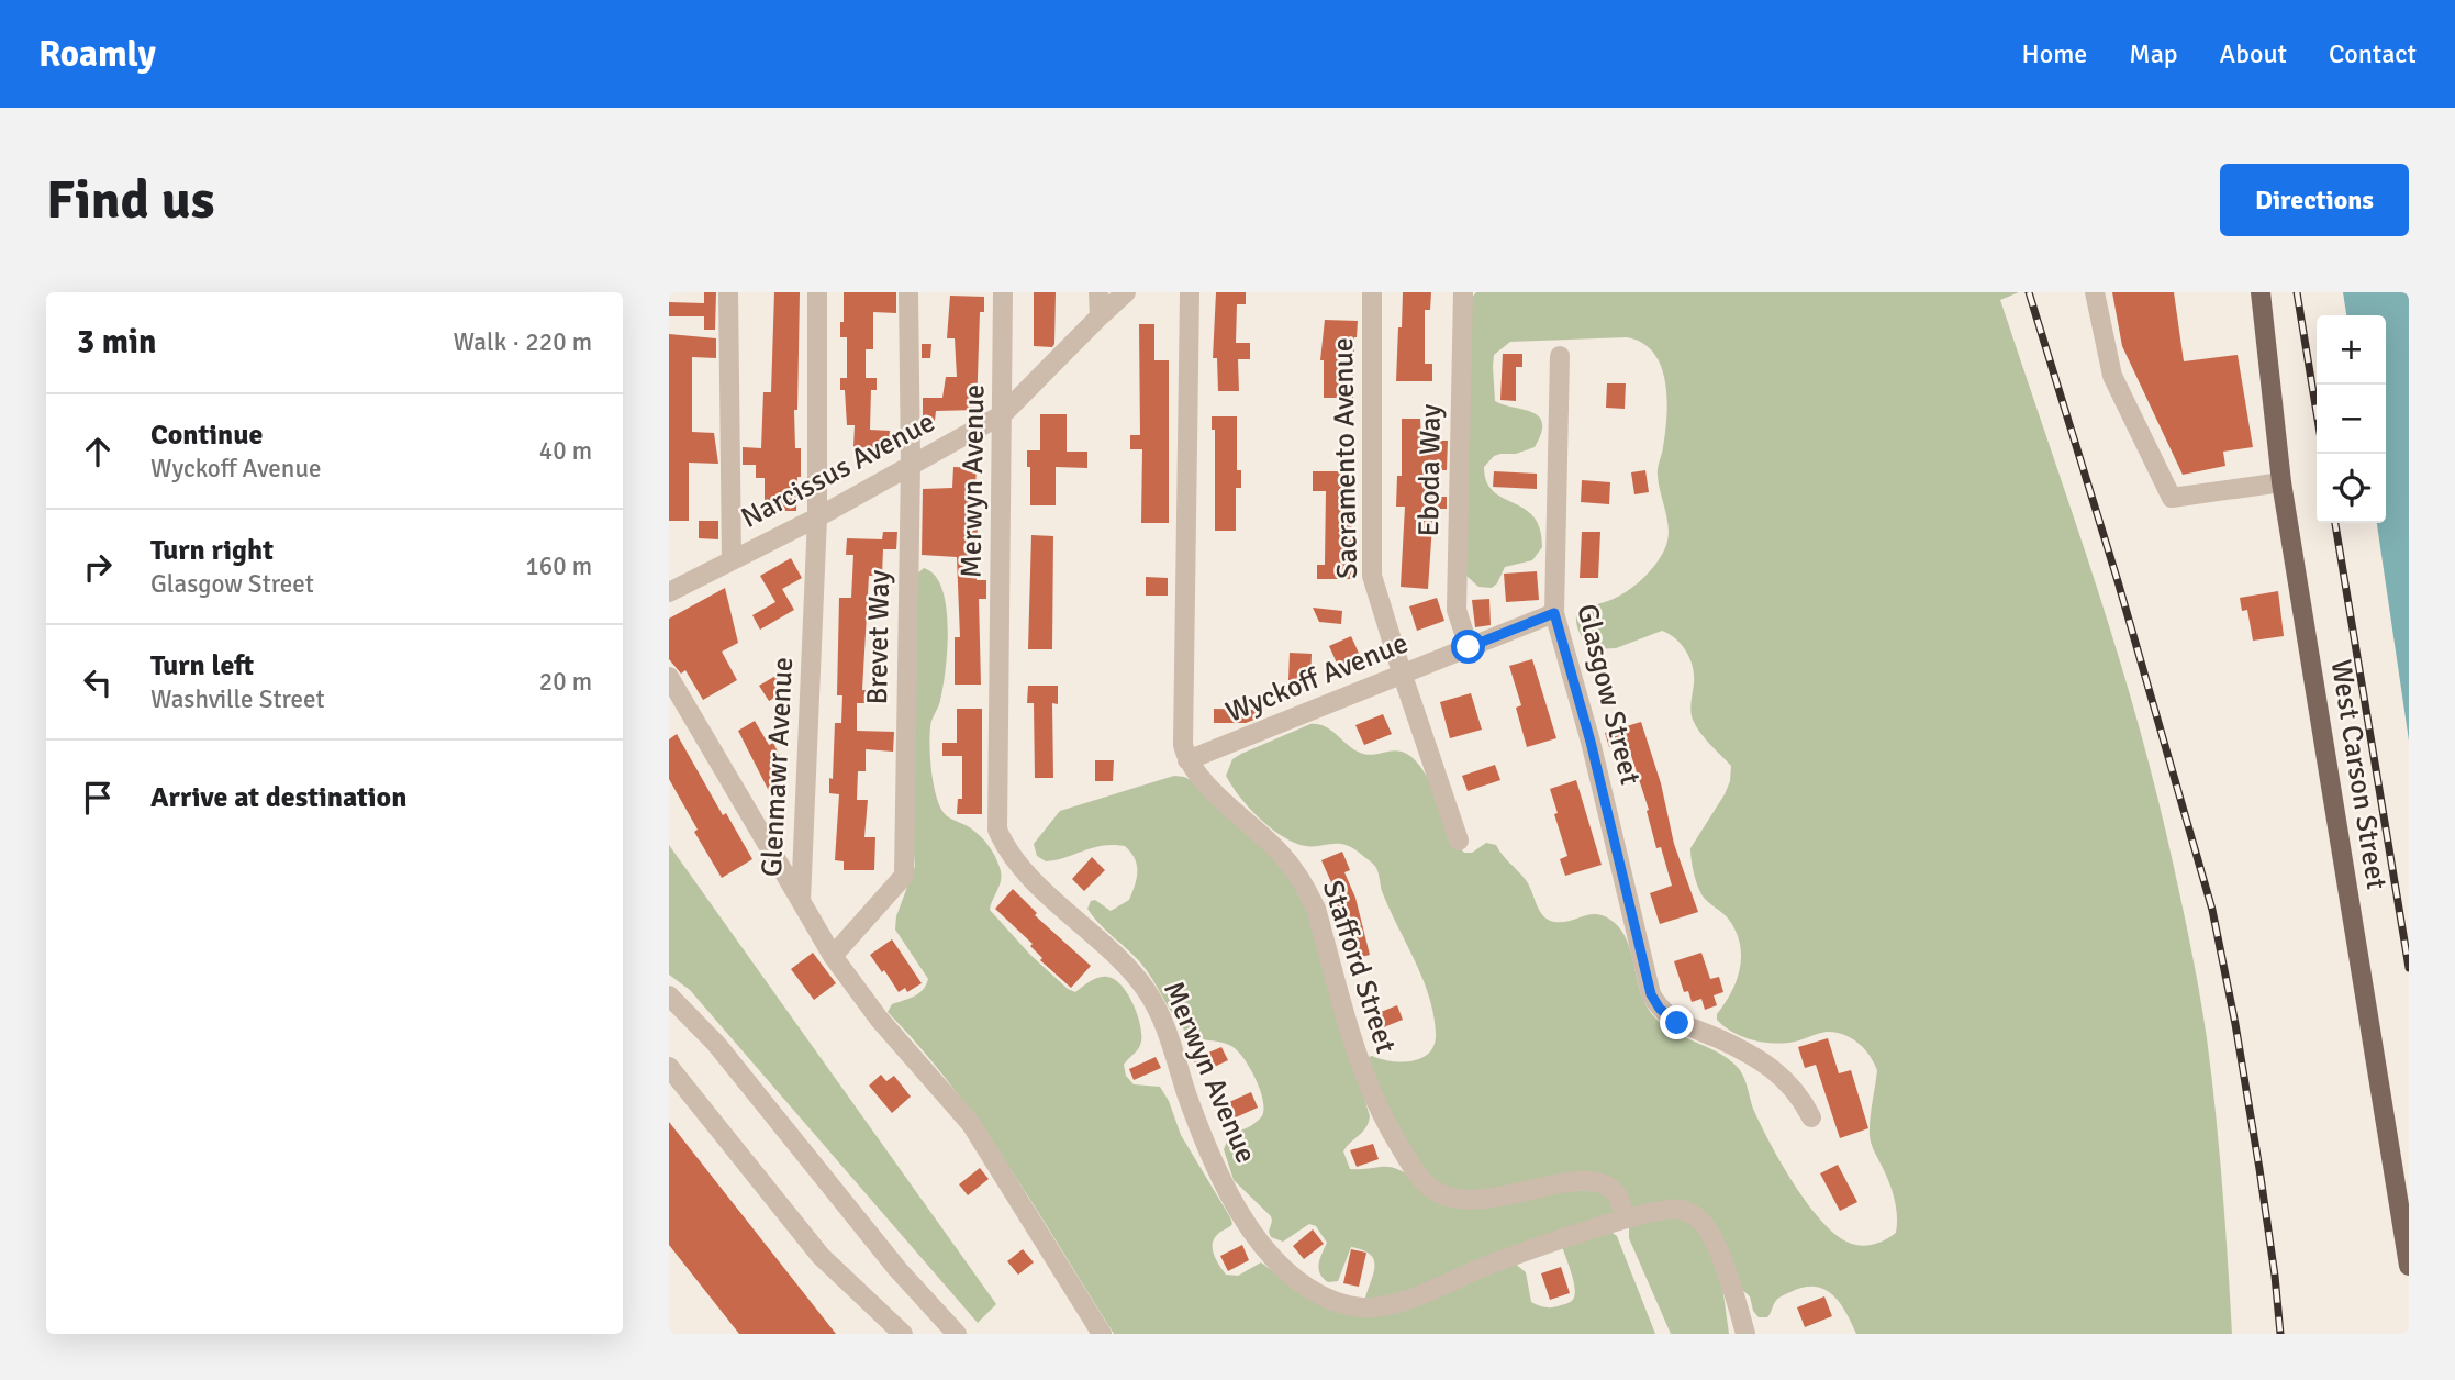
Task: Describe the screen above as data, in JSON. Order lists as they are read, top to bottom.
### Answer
{
  "streets": {
    "main road": ["West Carson Street"],
    "street": [
      "Sacramento Avenue",
      "Narcissus Avenue",
      "Eboda Way",
      "Merwyn Avenue",
      "Brevet Way",
      "Wyckoff Avenue",
      "Glasgow Street",
      "Glenmawr Avenue",
      "Stafford Street"
    ]
  },
  "crossings": [
    ["Sacramento Avenue", "Wyckoff Avenue"],
    ["Narcissus Avenue", "Merwyn Avenue"],
    ["Narcissus Avenue", "Brevet Way"],
    ["Narcissus Avenue", "Glenmawr Avenue"],
    ["Eboda Way", "Wyckoff Avenue"],
    ["Merwyn Avenue", "Stafford Street"],
    ["Brevet Way", "Glenmawr Avenue"],
    ["Wyckoff Avenue", "Glasgow Street"],
    ["Wyckoff Avenue", "Stafford Street"]
  ],
  "page": {
    "header": "Roamly",
    "nav": [
      "Home",
      "Map",
      "About",
      "Contact"
    ],
    "buttons": "Directions",
    "title": "Find us",
    "heading": ["3 min", "Walk · 220 m"],
    "map_buttons": ["+", "−"],
    "list": [
      ["Continue", "Wyckoff Avenue", "40 m"],
      ["Turn right", "Glasgow Street", "160 m"],
      ["Turn left", "Washville Street", "20 m"],
      "Arrive at destination"
    ]
  }
}
